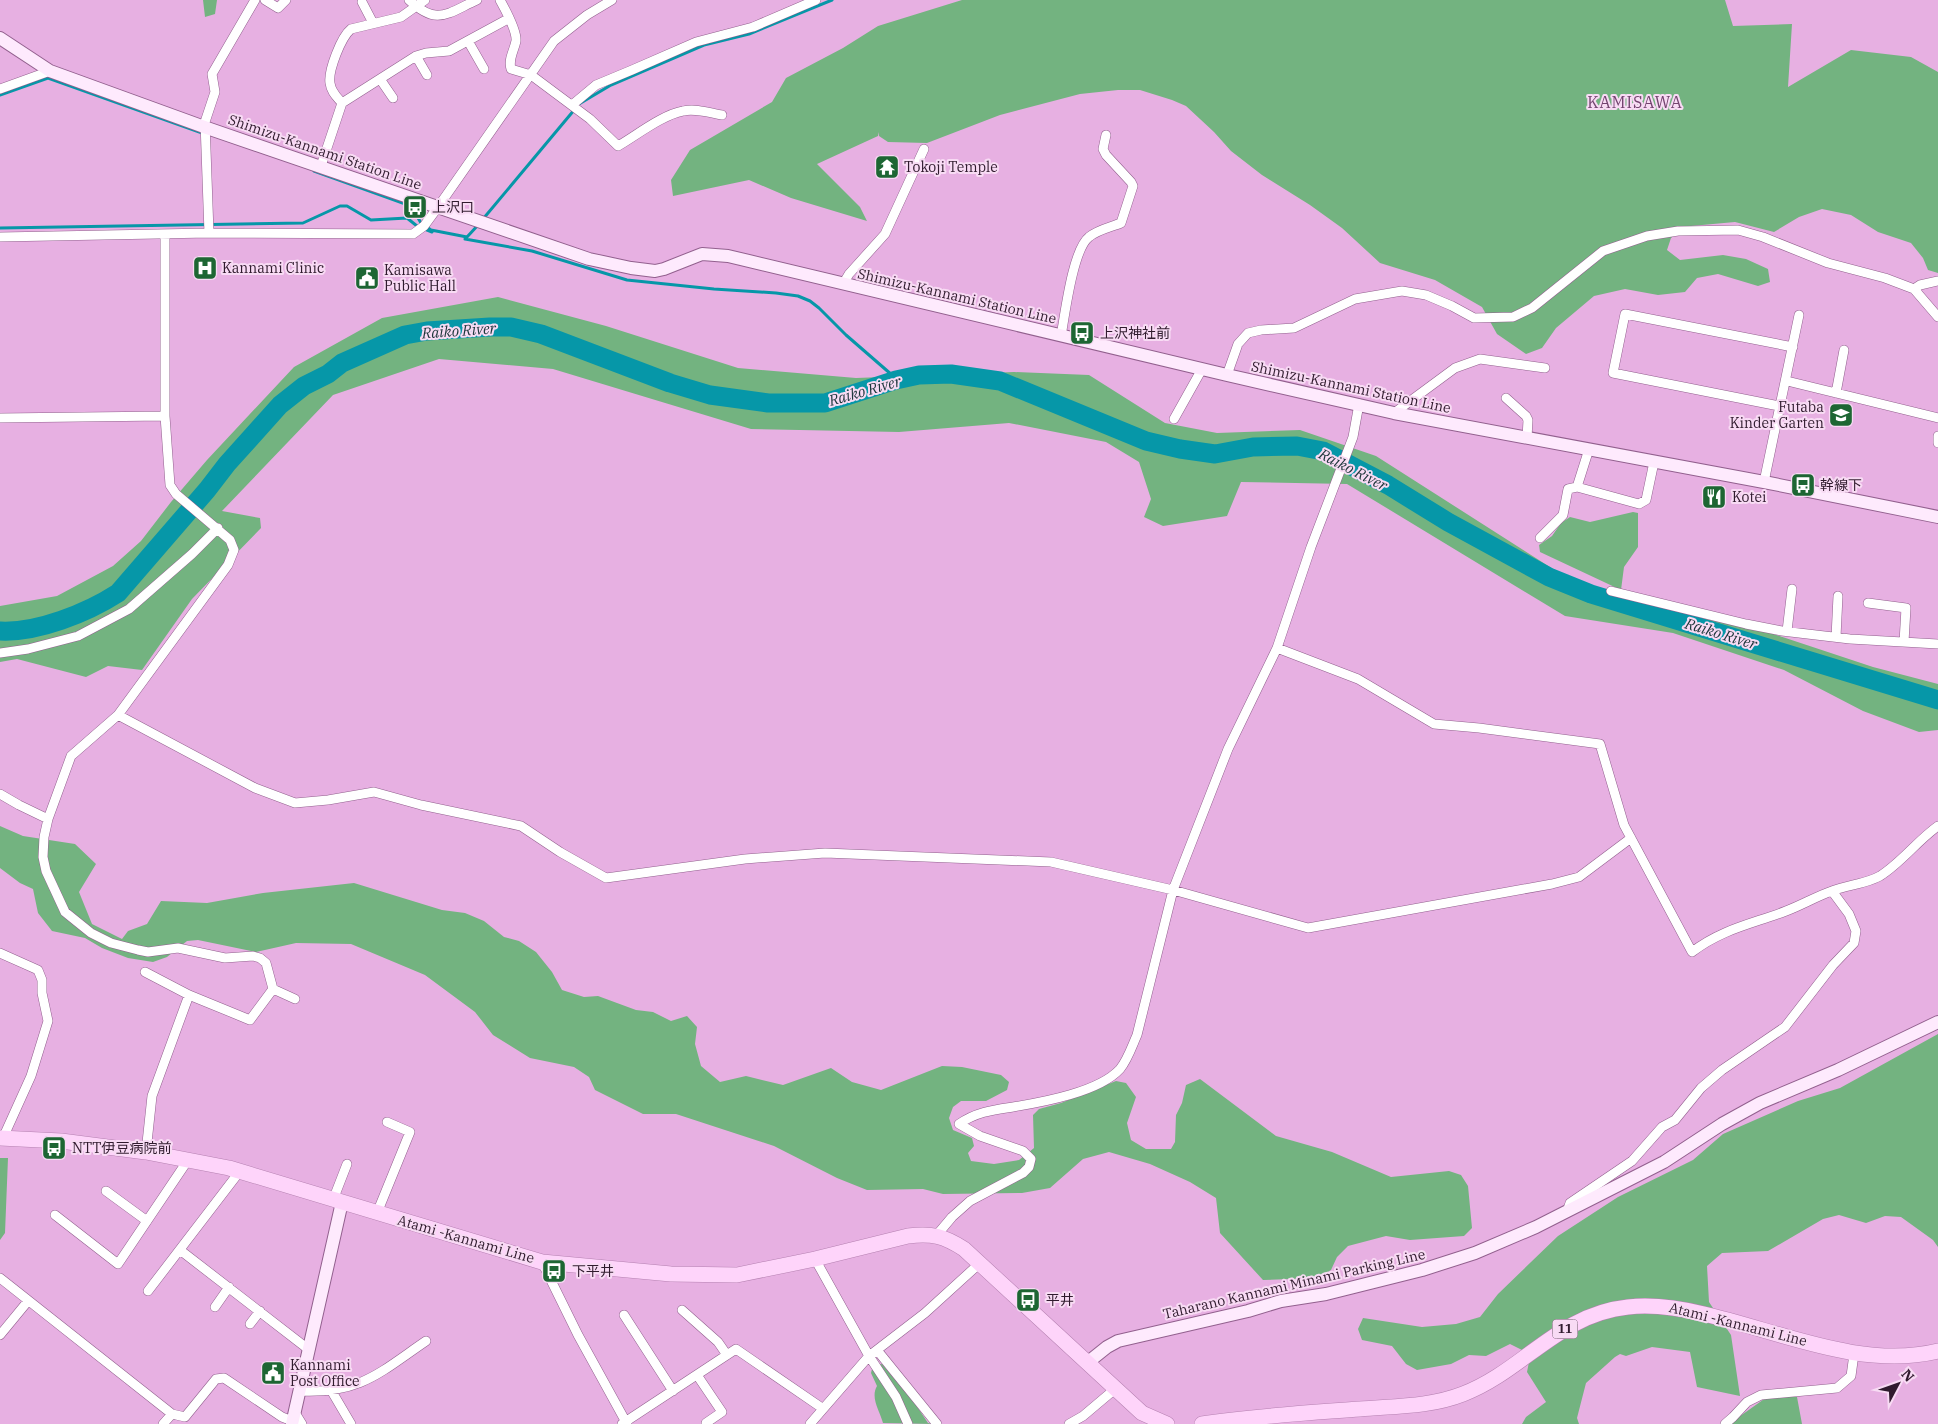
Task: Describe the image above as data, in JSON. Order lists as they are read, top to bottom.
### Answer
{
  "streets": {
    "main road": [
      "Shimizu-Kannami Station Line",
      "Atami -Kannami Line",
      "Taharano Kannami Minami Parking Line",
      "11"
    ]
  },
  "crossings": [
    ["Atami -Kannami Line", "Taharano Kannami Minami Parking Line"]
  ],
  "districts": ["KAMISAWA"],
  "water": ["Raiko River"],
  "places": {
    "temple": ["Tokoji Temple"],
    "bus stop": [
      "上沢口",
      "上沢神社前",
      "幹線下",
      "NTT伊豆病院前",
      "下平井",
      "平井"
    ],
    "hospital": ["Kannami Clinic"],
    "public building": ["Kamisawa Public Hall", "Kannami Post Office"],
    "school or university": ["Futaba Kinder Garten"],
    "restaurant": ["Kotei"]
  },
  "north": "top right"
}
